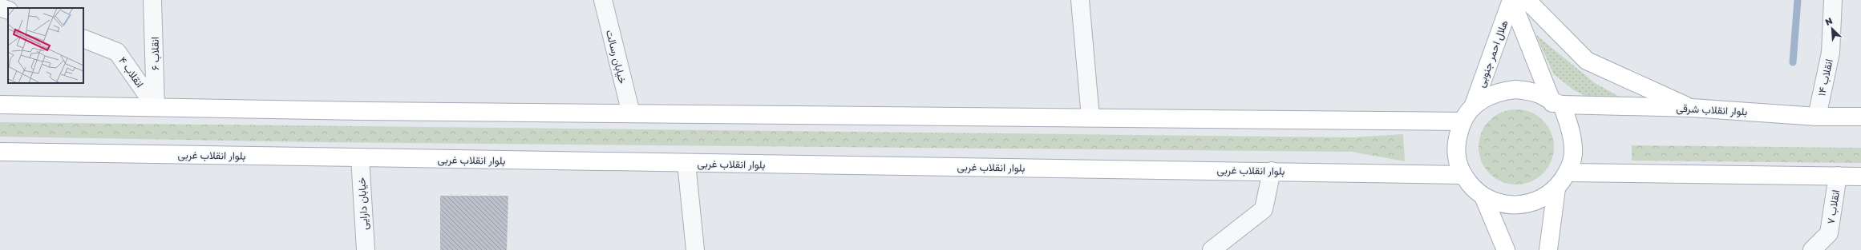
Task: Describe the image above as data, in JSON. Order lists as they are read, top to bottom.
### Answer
{
  "streets": {
    "main road": ["هلال احمر جنوبی", "بلوار انقلاب شرقی", "بلوار انقلاب غربی"],
    "street": [
      "انقلاب ۶",
      "خیابان رسالت",
      "انقلاب ۴",
      "انقلاب ۱۴",
      "خیابان دارایی",
      "انقلاب ۷"
    ]
  },
  "crossings": [
    ["انقلاب ۶", "انقلاب ۴"],
    ["هلال احمر جنوبی", "بلوار انقلاب شرقی"],
    ["انقلاب ۱۴", "بلوار انقلاب شرقی"],
    ["بلوار انقلاب غربی", "خیابان دارایی"]
  ],
  "north": "top left"
}
